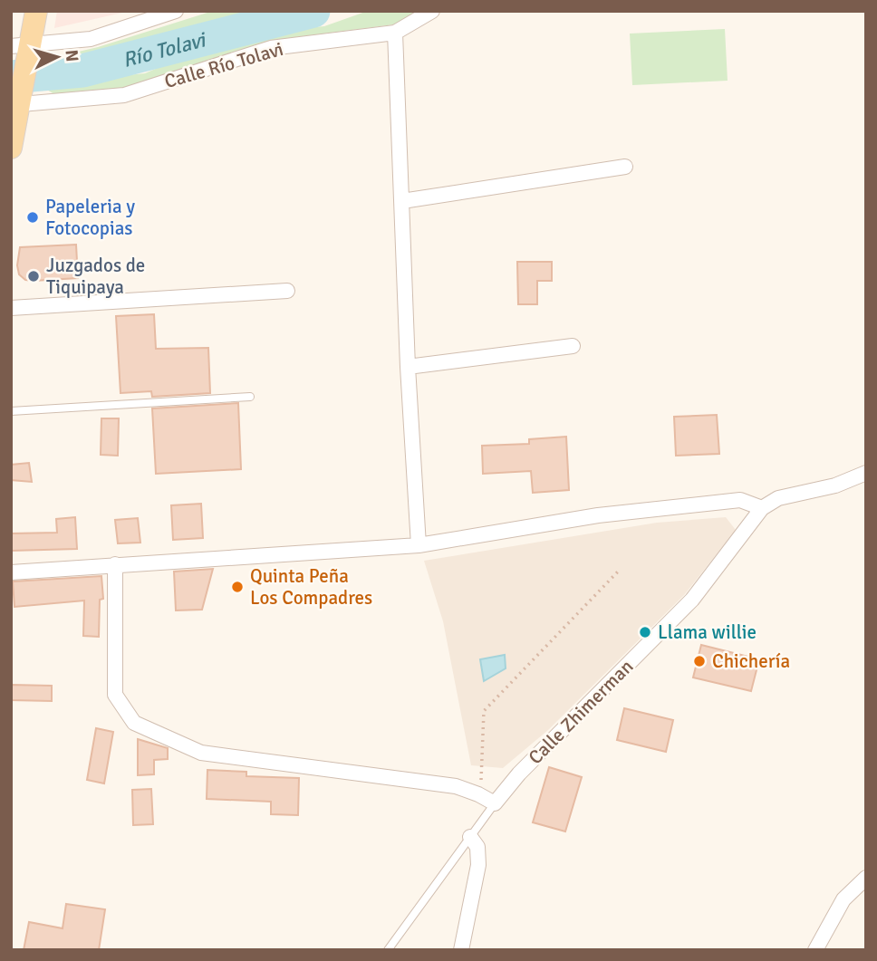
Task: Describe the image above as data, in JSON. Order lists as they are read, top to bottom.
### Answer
{
  "streets": {
    "street": ["Calle Río Tolavi", "Calle Zhimerman"]
  },
  "water": ["Río Tolavi"],
  "places": [
    "Papeleria y Fotocopias",
    "Juzgados de Tiquipaya",
    "Quinta Peña Los Compadres",
    "Llama willie",
    "Chichería"
  ],
  "north": "right"
}
